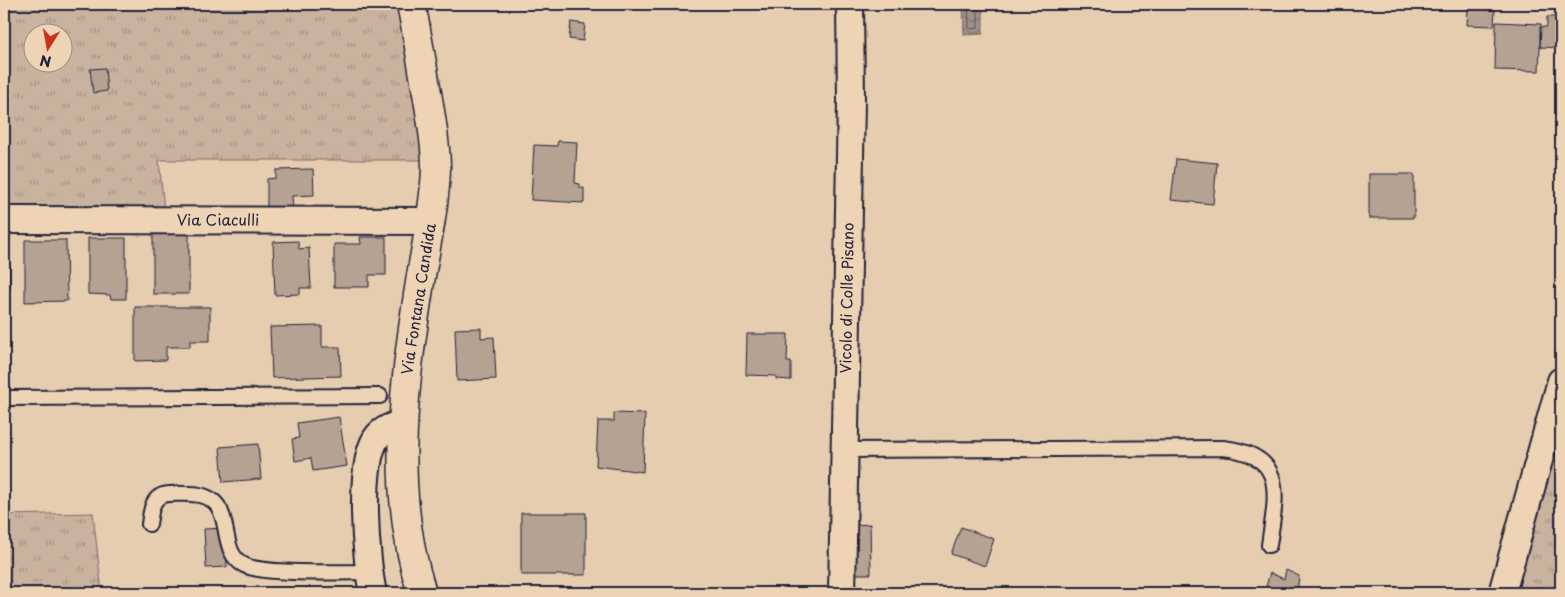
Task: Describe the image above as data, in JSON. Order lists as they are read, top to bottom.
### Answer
{
  "streets": {
    "main road": ["Via Fontana Candida"],
    "street": ["Via Ciaculli", "Vicolo di Colle Pisano"]
  },
  "crossings": [
    ["Via Ciaculli", "Via Fontana Candida"]
  ],
  "north": "bottom"
}
